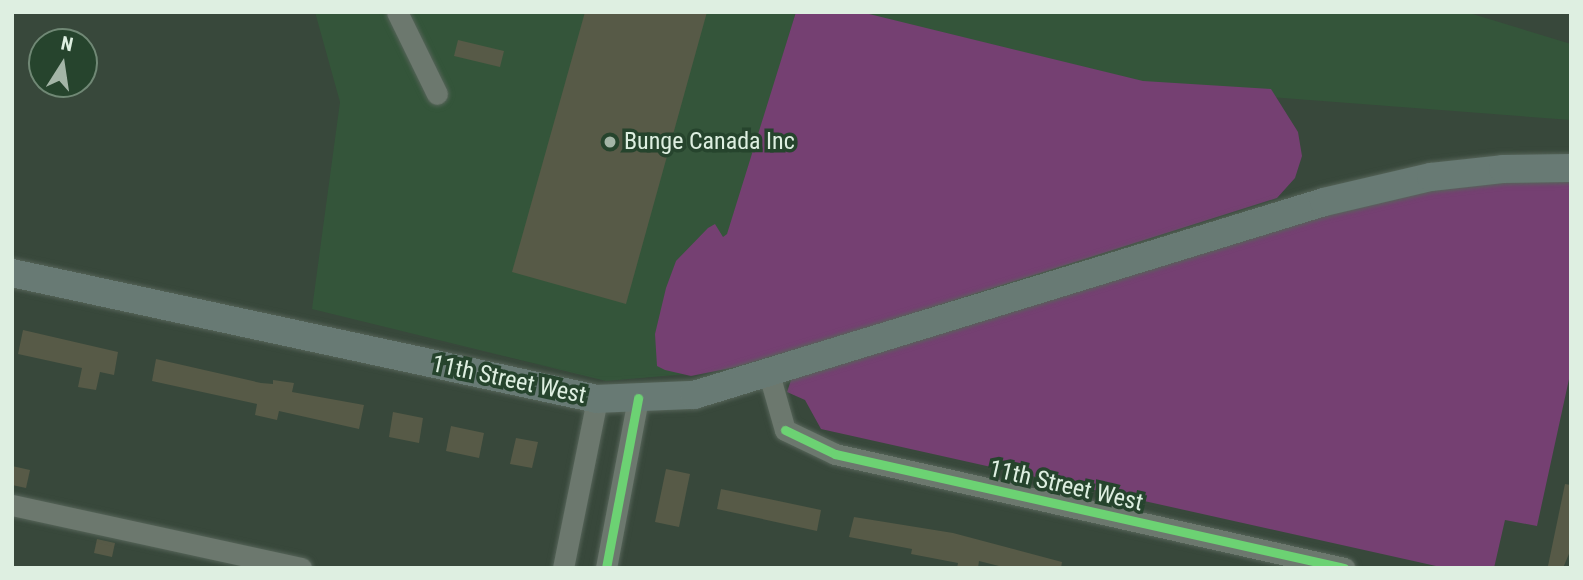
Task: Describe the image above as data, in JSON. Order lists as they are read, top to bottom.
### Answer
{
  "streets": {
    "main road": ["11th Street West"]
  },
  "places": ["Bunge Canada Inc"],
  "north": "top"
}
